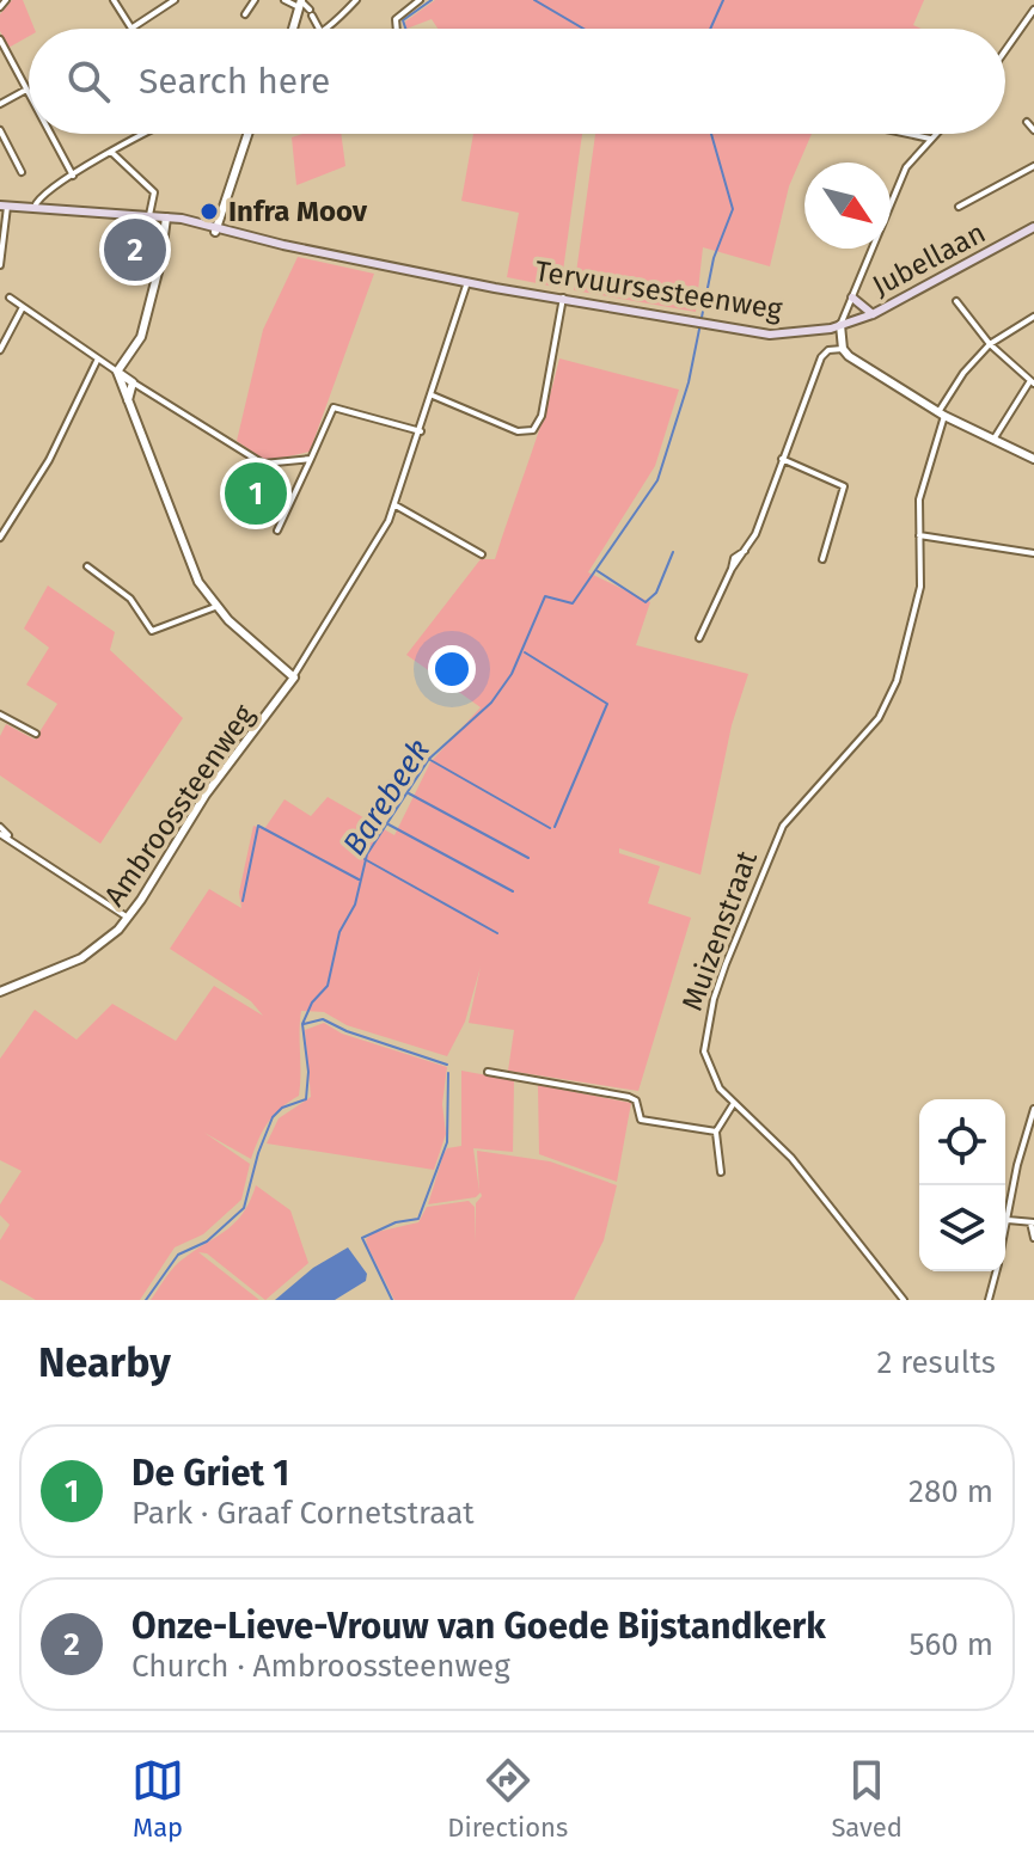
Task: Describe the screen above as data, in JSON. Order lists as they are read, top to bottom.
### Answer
{
  "streets": {
    "main road": ["Jubellaan", "Tervuursesteenweg"],
    "street": ["Ambroossteenweg", "Muizenstraat"]
  },
  "crossings": [
    ["Jubellaan", "Tervuursesteenweg"]
  ],
  "water": ["Barebeek"],
  "places": ["Infra Moov"],
  "north": "bottom right",
  "page": {
    "search": "Search here",
    "pins": ["2", "1"],
    "heading": ["Nearby", "2 results"],
    "list": [
      {
        "mark": "1",
        "name": "De Griet 1",
        "note": "Park · Graaf Cornetstraat",
        "value": "280 m"
      },
      {
        "mark": "2",
        "name": "Onze-Lieve-Vrouw van Goede Bijstandkerk",
        "note": "Church · Ambroossteenweg",
        "value": "560 m"
      }
    ],
    "nav": ["Map", "Directions", "Saved"]
  }
}
